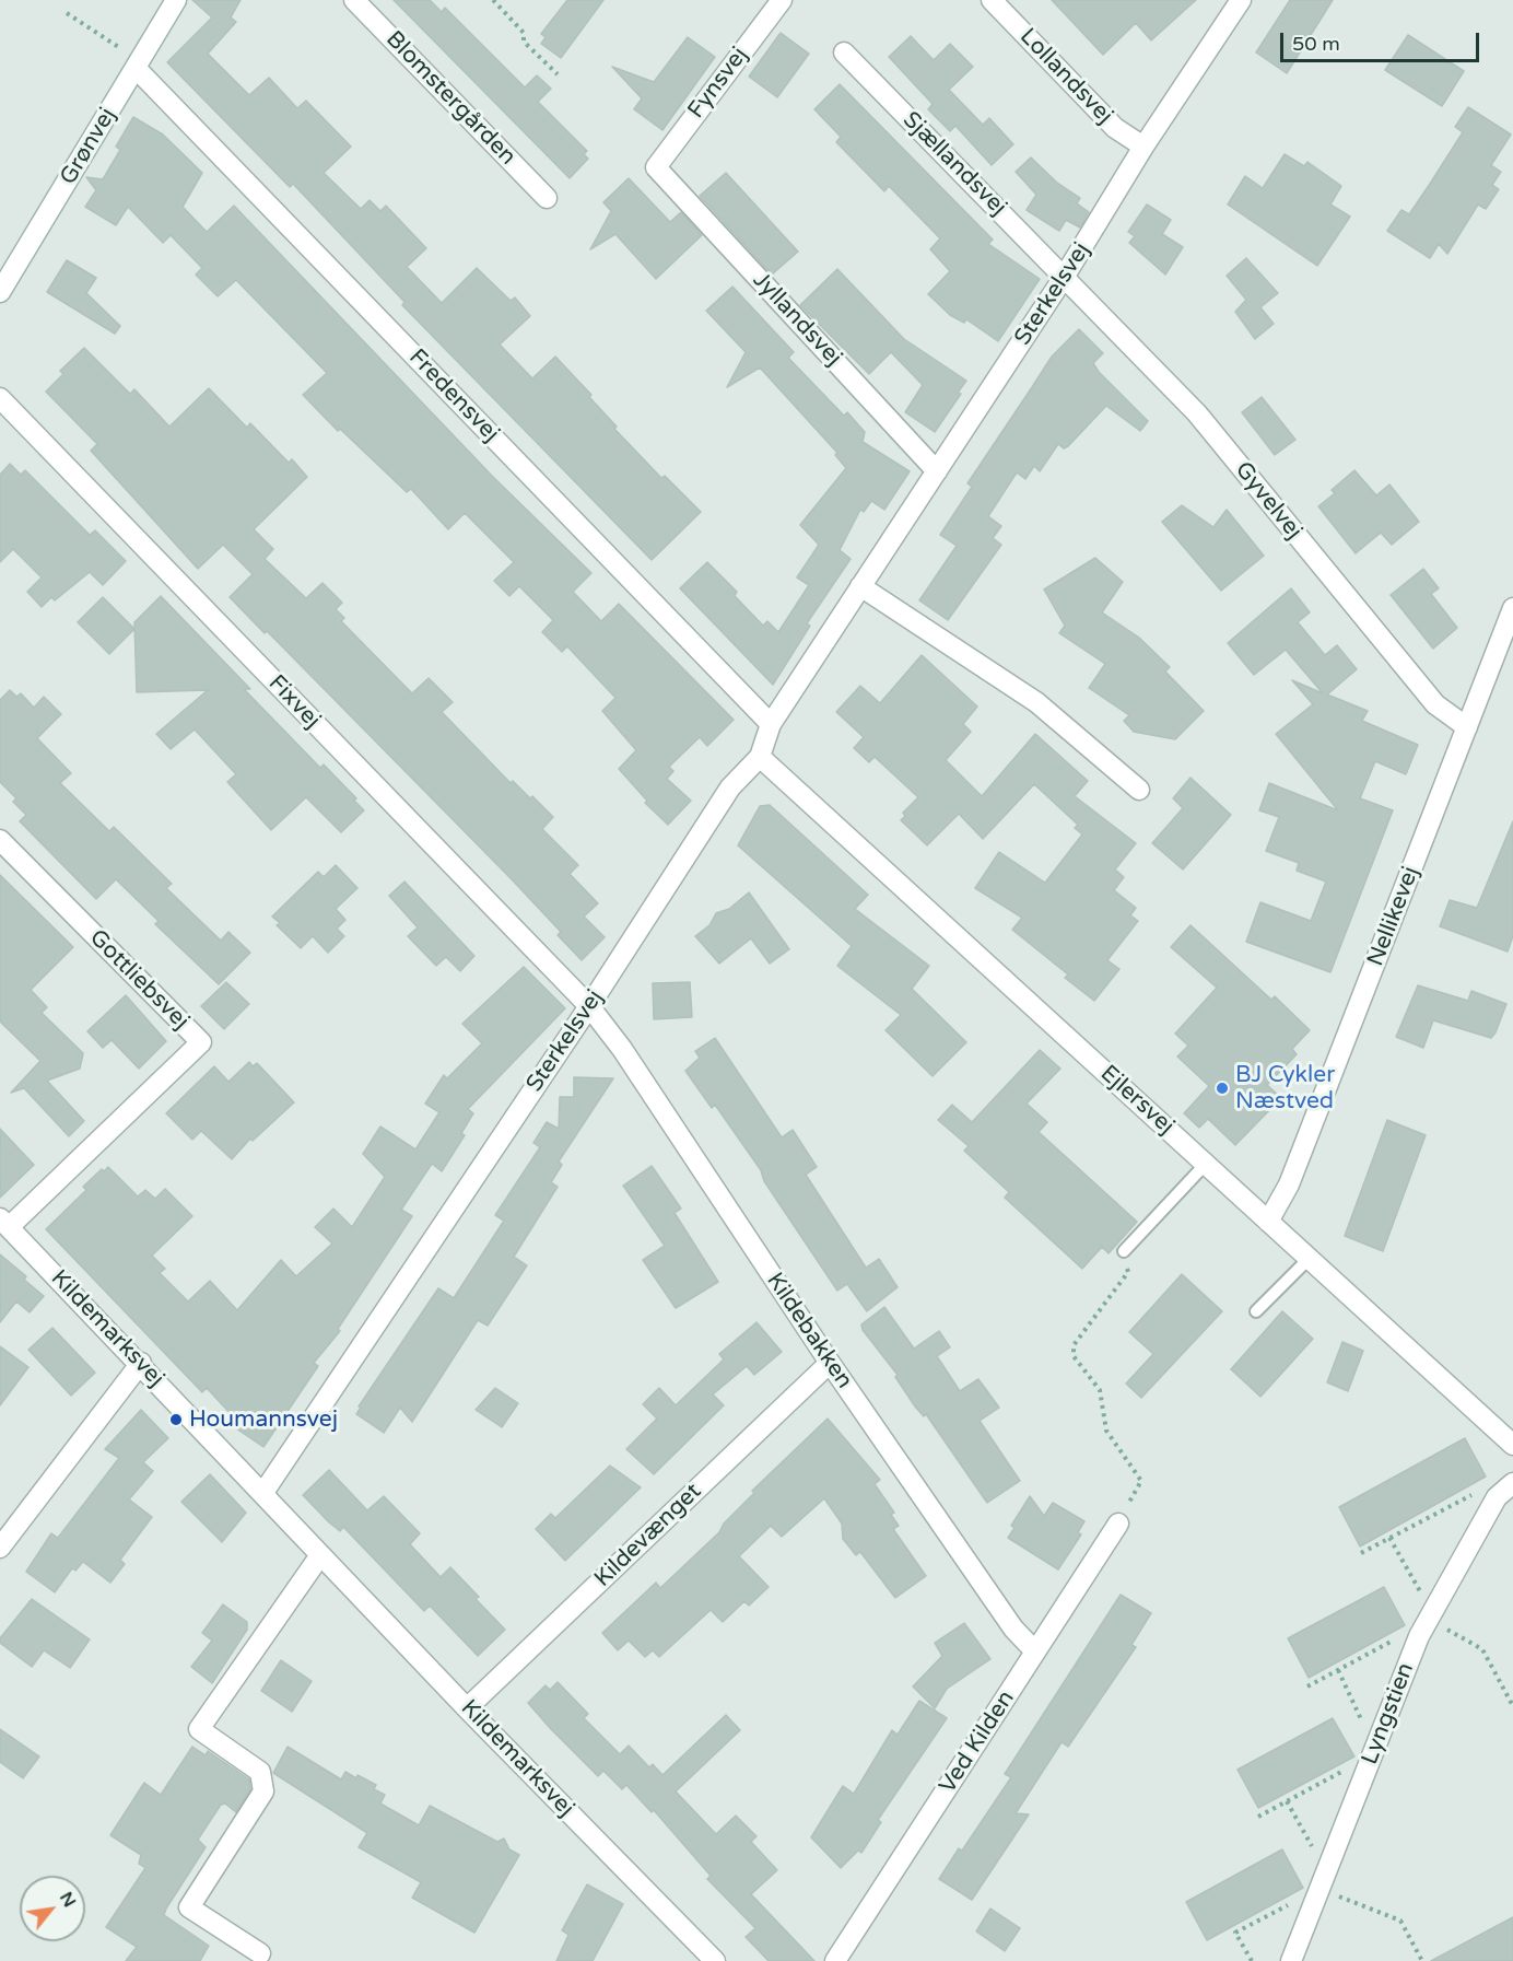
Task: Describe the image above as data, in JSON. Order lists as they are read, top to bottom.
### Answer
{
  "streets": {
    "street": [
      "Lollandsvej",
      "Fynsvej",
      "Blomstergården",
      "Grønvej",
      "Sjællandsvej",
      "Sterkelsvej",
      "Jyllandsvej",
      "Fredensvej",
      "Gyvelvej",
      "Fixvej",
      "Nellikevej",
      "Gottliebsvej",
      "Ejlersvej",
      "Kildemarksvej",
      "Kildebakken",
      "Kildevænget",
      "Lyngstien",
      "Ved Kilden"
    ]
  },
  "crossings": [
    ["Lollandsvej", "Sterkelsvej"],
    ["Fynsvej", "Jyllandsvej"],
    ["Grønvej", "Fredensvej"],
    ["Sjællandsvej", "Sterkelsvej"],
    ["Sjællandsvej", "Gyvelvej"],
    ["Sterkelsvej", "Jyllandsvej"],
    ["Sterkelsvej", "Fredensvej"],
    ["Sterkelsvej", "Gyvelvej"],
    ["Sterkelsvej", "Fixvej"],
    ["Sterkelsvej", "Ejlersvej"],
    ["Sterkelsvej", "Kildemarksvej"],
    ["Sterkelsvej", "Kildebakken"],
    ["Gyvelvej", "Nellikevej"],
    ["Fixvej", "Kildebakken"],
    ["Nellikevej", "Ejlersvej"],
    ["Gottliebsvej", "Kildemarksvej"],
    ["Kildemarksvej", "Kildevænget"],
    ["Kildebakken", "Kildevænget"],
    ["Kildebakken", "Ved Kilden"]
  ],
  "places": ["BJ Cykler Næstved", "Houmannsvej"],
  "scale_bar": "50 m",
  "north": "top right"
}
